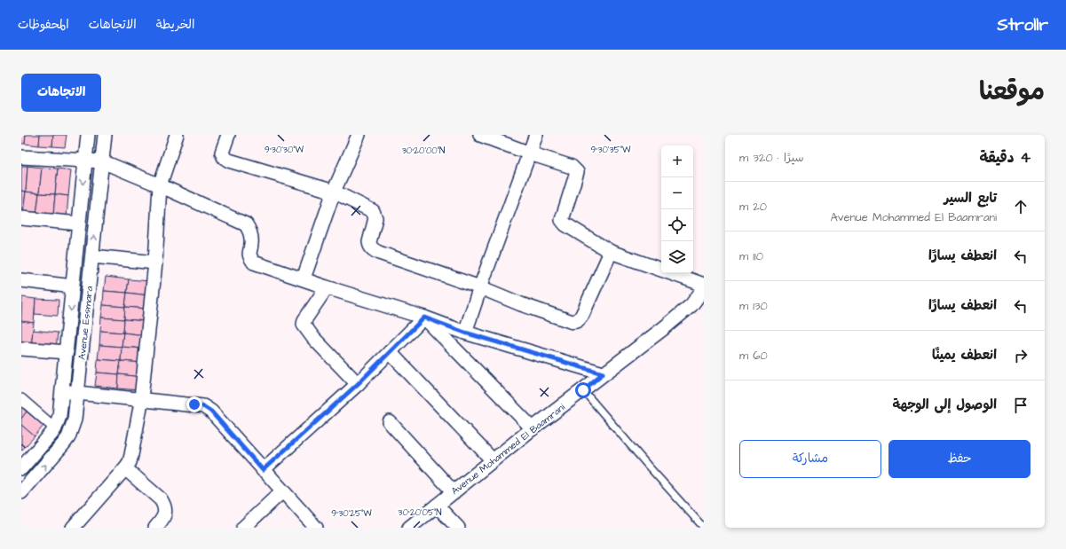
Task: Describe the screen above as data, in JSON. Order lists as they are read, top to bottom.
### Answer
{
  "streets": {
    "street": ["Avenue Essmara", "Avenue Mohammed El Baamrani"]
  },
  "page": {
    "header": "Strollr",
    "nav": ["الخريطة", "الاتجاهات", "المحفوظات"],
    "title": "موقعنا",
    "buttons": [
      "الاتجاهات",
      ["حفظ", "مشاركة"]
    ],
    "heading": ["4 دقيقة", "سيرًا · 320 m"],
    "map_buttons": ["+", "−"],
    "list": [
      ["تابع السير", "Avenue Mohammed El Baamrani", "20 m"],
      ["انعطف يسارًا", "110 m"],
      ["انعطف يسارًا", "130 m"],
      ["انعطف يمينًا", "60 m"],
      "الوصول إلى الوجهة"
    ]
  },
  "coordinates": [
    "9°30'30\"W",
    "9°30'35\"W",
    "30°20'00\"N",
    "30°20'05\"N",
    "9°30'25\"W"
  ]
}
